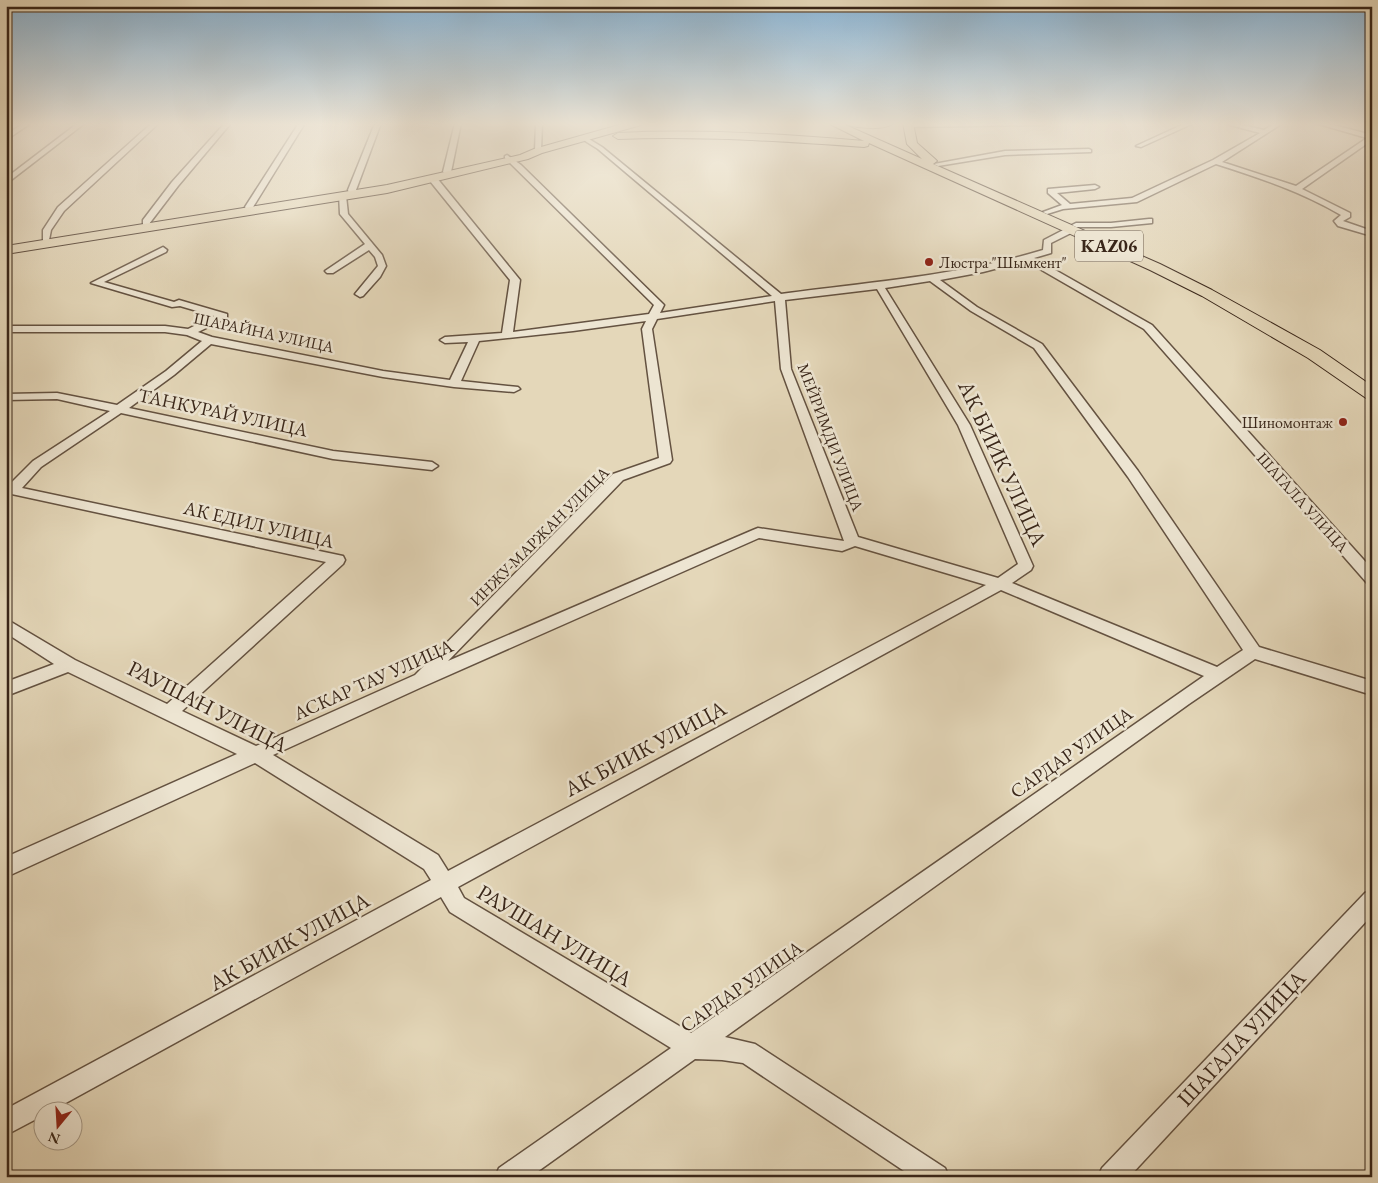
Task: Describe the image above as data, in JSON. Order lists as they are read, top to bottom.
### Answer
{
  "streets": {
    "highway": ["KАZ06"],
    "street": [
      "ШАРАЙНА УЛИЦА",
      "ТАНКУРАЙ УЛИЦА",
      "МЕЙРИМДИ УЛИЦА",
      "АК БИИК УЛИЦА",
      "ШАГАЛА УЛИЦА",
      "АК ЕДИЛ УЛИЦА",
      "ИНЖУ-МАРЖАН УЛИЦА",
      "АСКАР ТАУ УЛИЦА",
      "РАУШАН УЛИЦА",
      "САРДАР УЛИЦА"
    ]
  },
  "crossings": [
    ["ТАНКУРАЙ УЛИЦА", "АК ЕДИЛ УЛИЦА"],
    ["МЕЙРИМДИ УЛИЦА", "АСКАР ТАУ УЛИЦА"],
    ["АК БИИК УЛИЦА", "РАУШАН УЛИЦА"],
    ["АК ЕДИЛ УЛИЦА", "РАУШАН УЛИЦА"],
    ["ИНЖУ-МАРЖАН УЛИЦА", "АСКАР ТАУ УЛИЦА"],
    ["АСКАР ТАУ УЛИЦА", "РАУШАН УЛИЦА"],
    ["РАУШАН УЛИЦА", "САРДАР УЛИЦА"]
  ],
  "places": ["Люстра \"Шымкент\"", "Шиномонтаж"],
  "north": "bottom"
}
